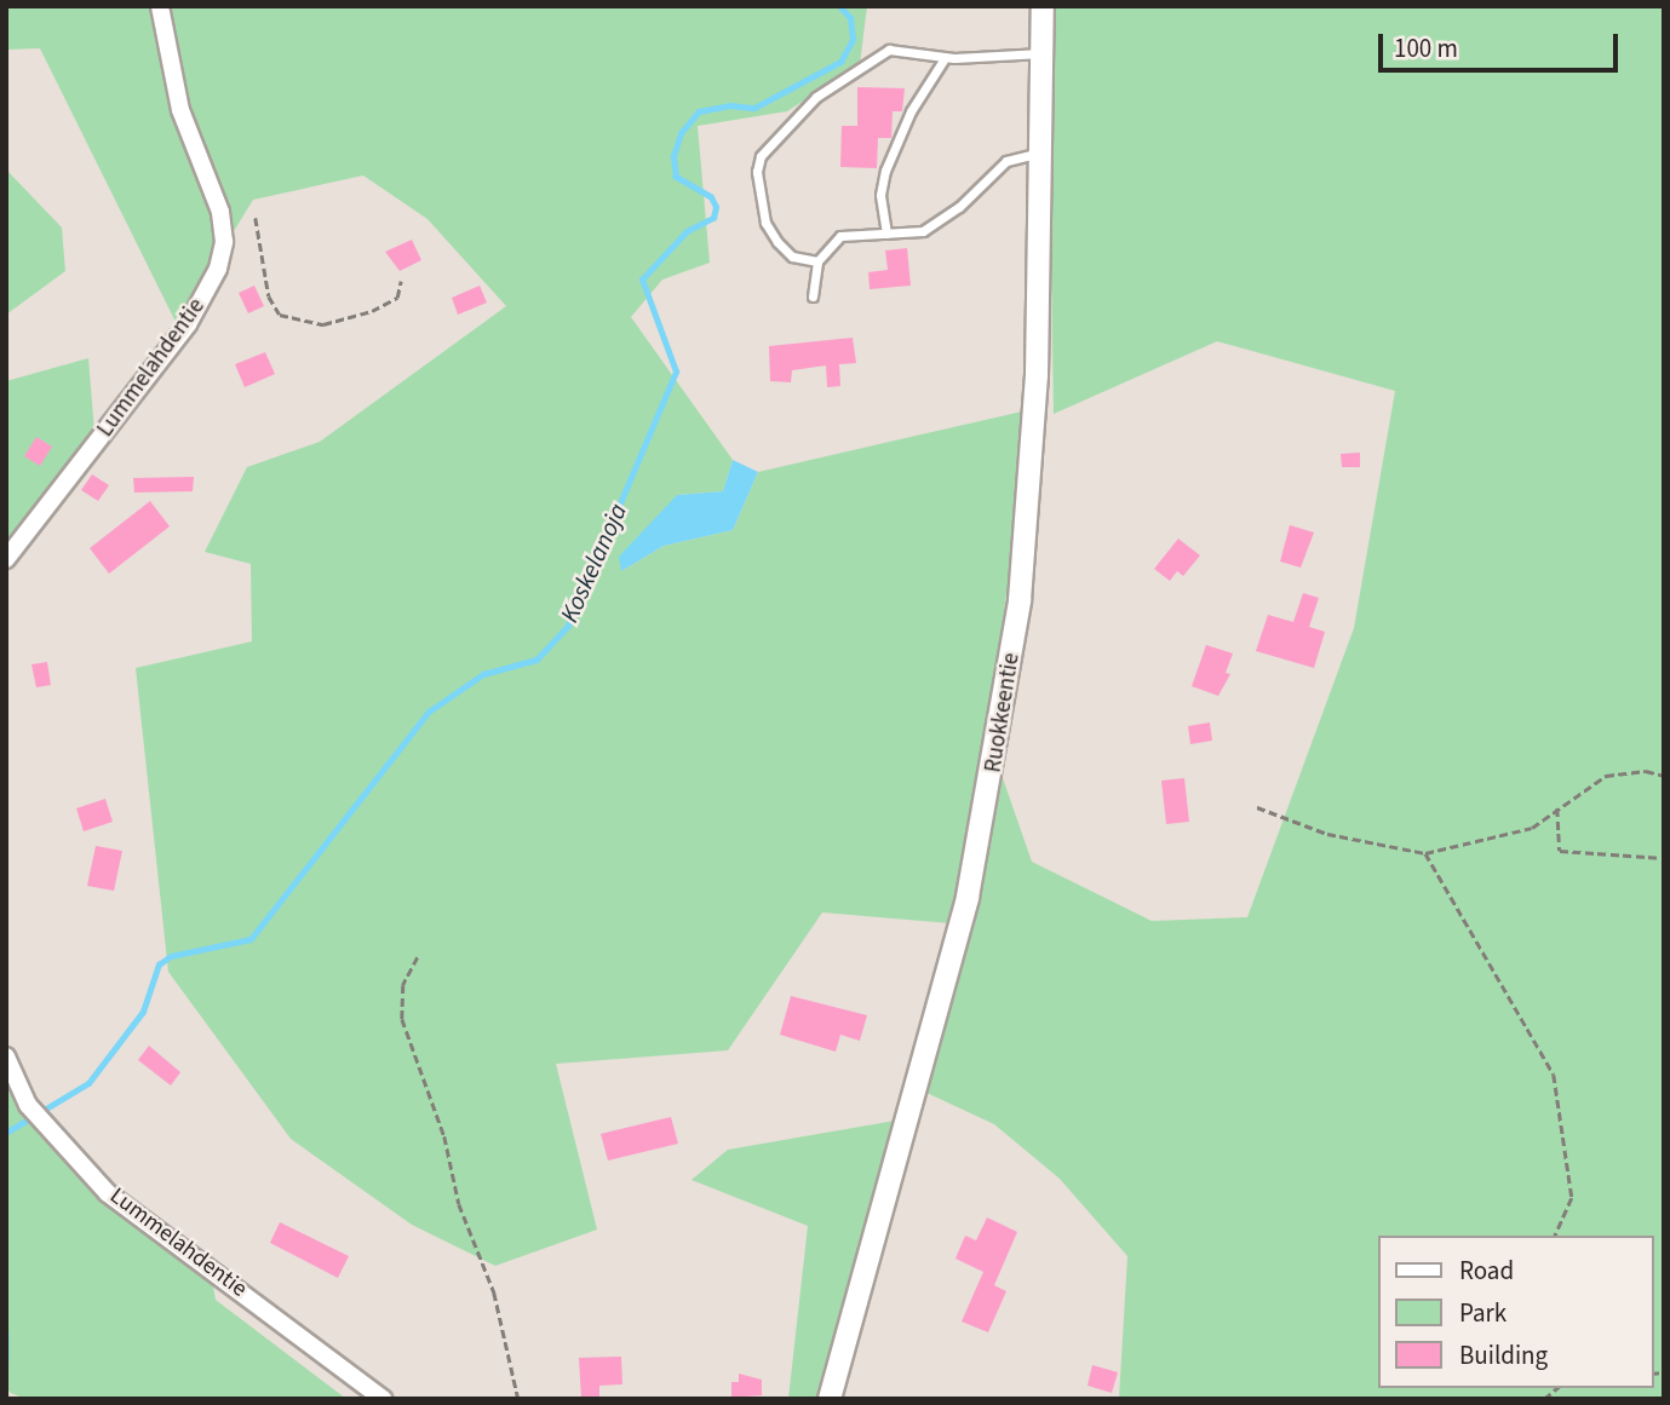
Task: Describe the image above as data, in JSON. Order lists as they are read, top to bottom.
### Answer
{
  "streets": {
    "street": ["Lummelahdentie", "Ruokkeentie"]
  },
  "water": ["Koskelanoja"],
  "legend": ["Road", "Park", "Building"],
  "scale_bar": "100 m"
}
